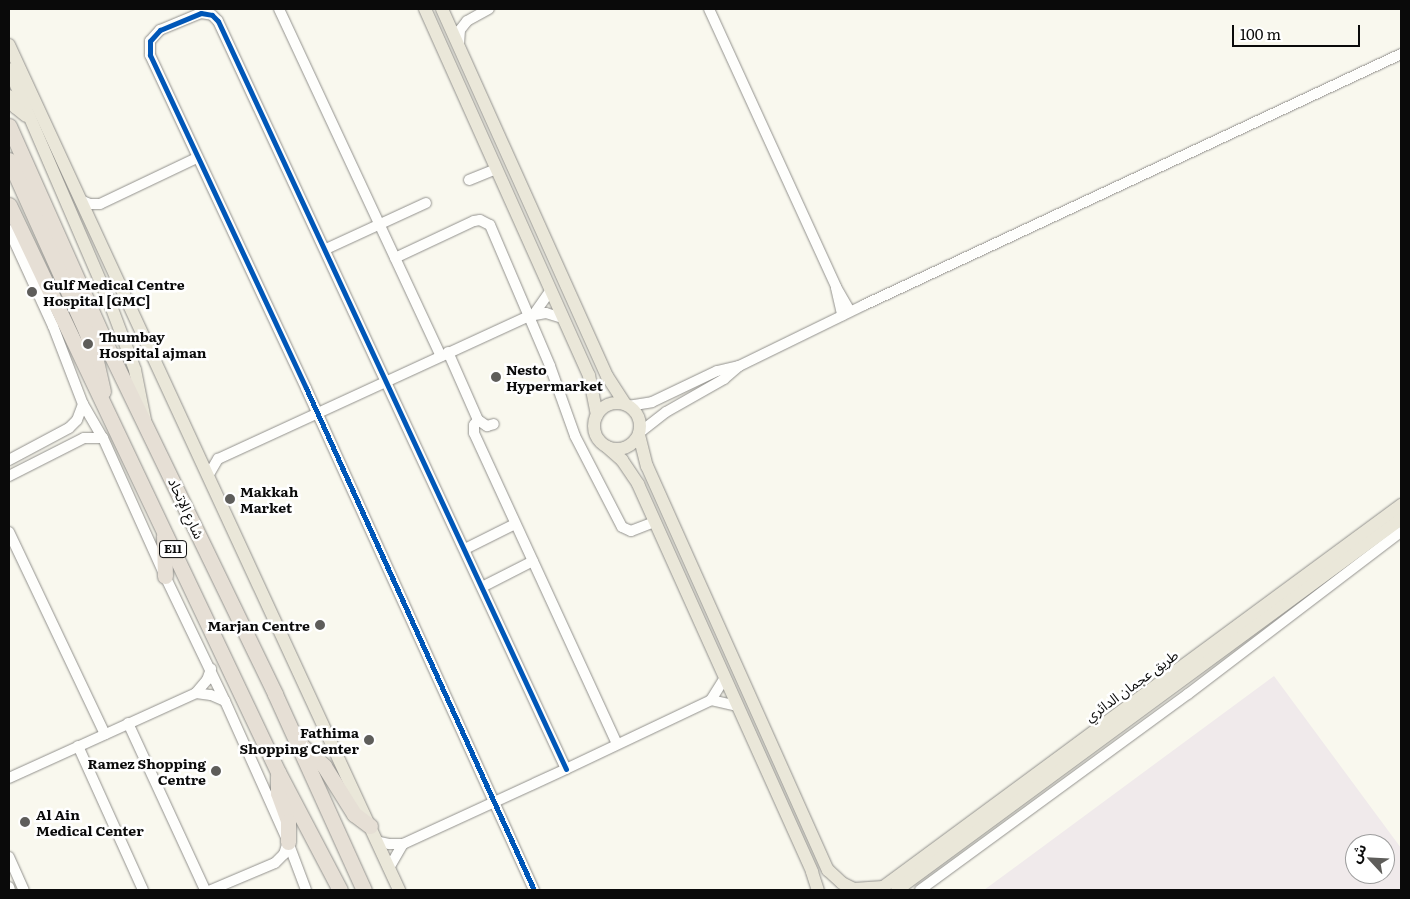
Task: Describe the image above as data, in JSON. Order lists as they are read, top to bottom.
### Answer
{
  "streets": {
    "highway": ["شارع الإتحاد", "E11"],
    "main road": ["طريق عجمان الدائري"]
  },
  "places": [
    "Gulf Medical Centre Hospital [GMC]",
    "Thumbay Hospital ajman",
    "Nesto Hypermarket",
    "Makkah Market",
    "Marjan Centre",
    "Fathima Shopping Center",
    "Ramez Shopping Centre",
    "Al Ain Medical Center"
  ],
  "scale_bar": "100 m",
  "north": "top left"
}
